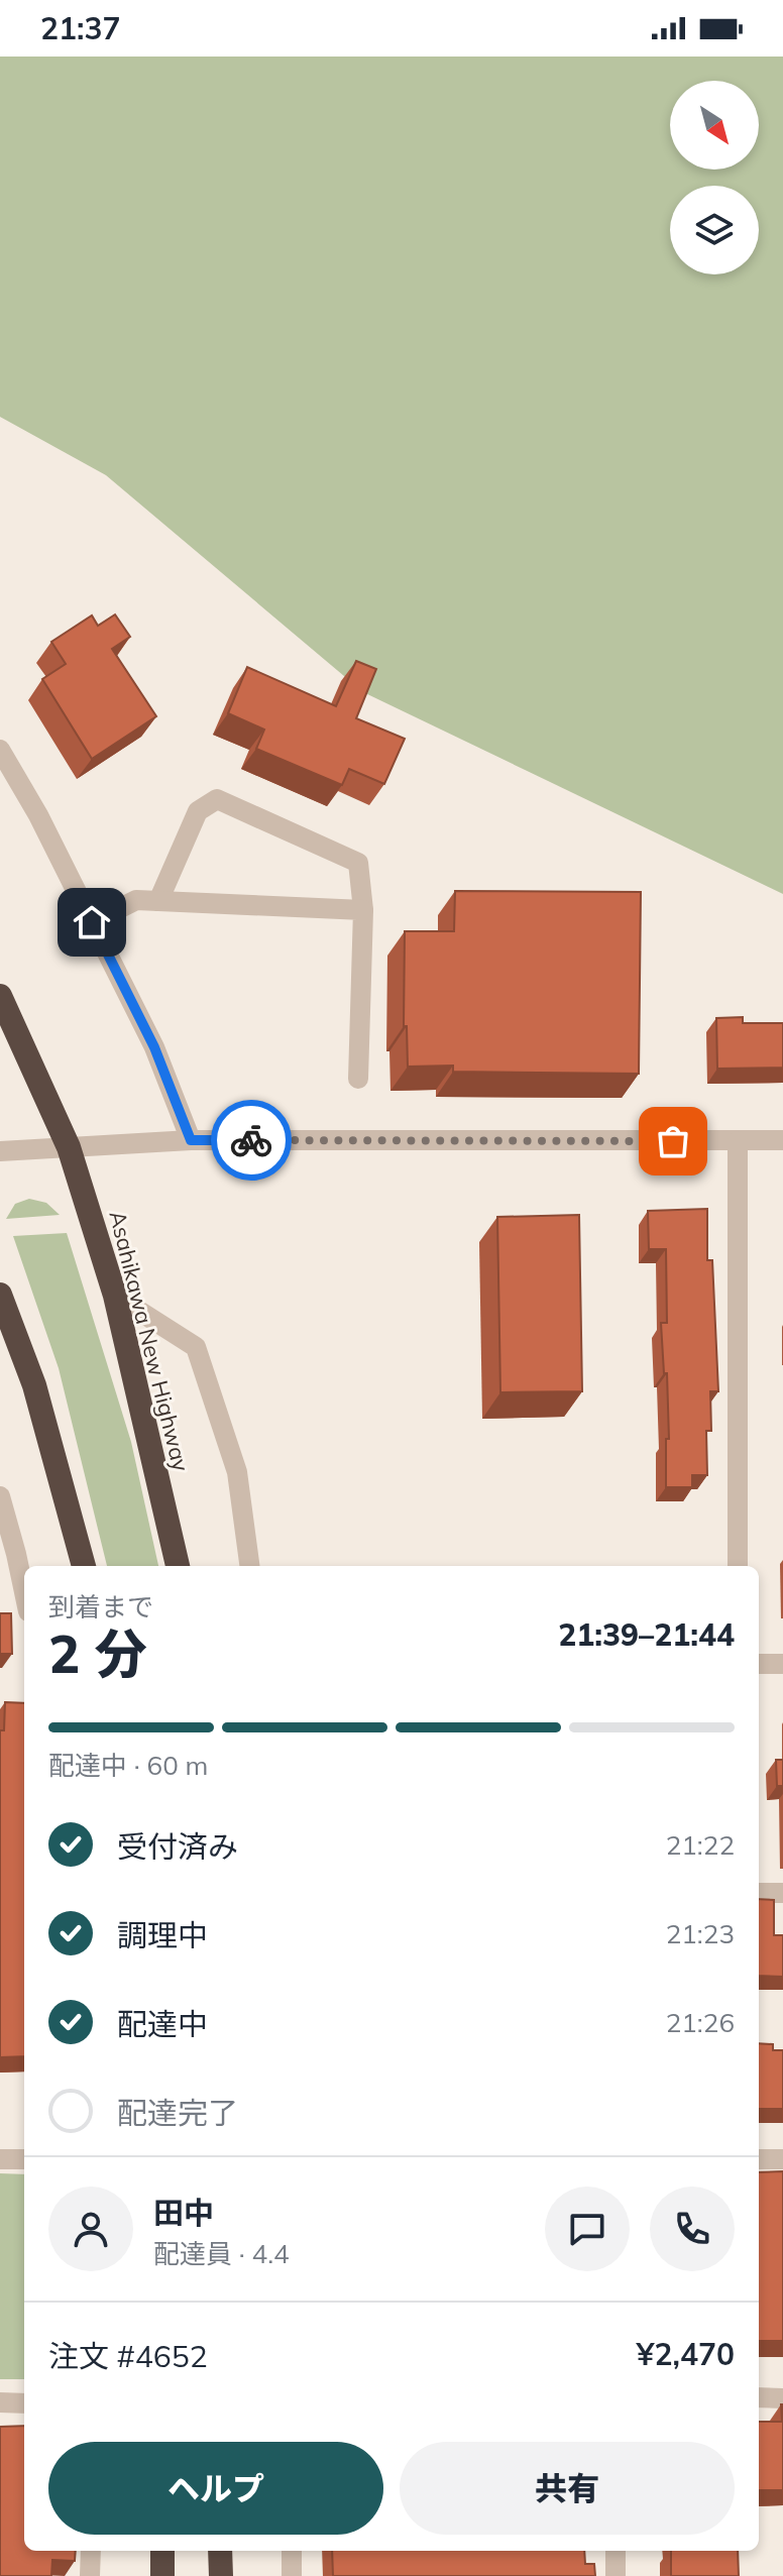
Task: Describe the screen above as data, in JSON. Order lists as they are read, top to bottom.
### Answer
{
  "streets": {
    "highway": ["Asahikawa New Highway"]
  },
  "north": "bottom right",
  "page": {
    "status": "21:37",
    "heading": ["2 分", "到着まで", "21:39–21:44"],
    "panel": [
      "田中",
      "配達員 · 4.4",
      "注文 #4652",
      "¥2,470"
    ],
    "bar": "配達中 · 60 m",
    "list": [
      ["受付済み", "21:22"],
      ["調理中", "21:23"],
      ["配達中", "21:26"],
      "配達完了"
    ],
    "buttons": ["ヘルプ", "共有"]
  }
}
